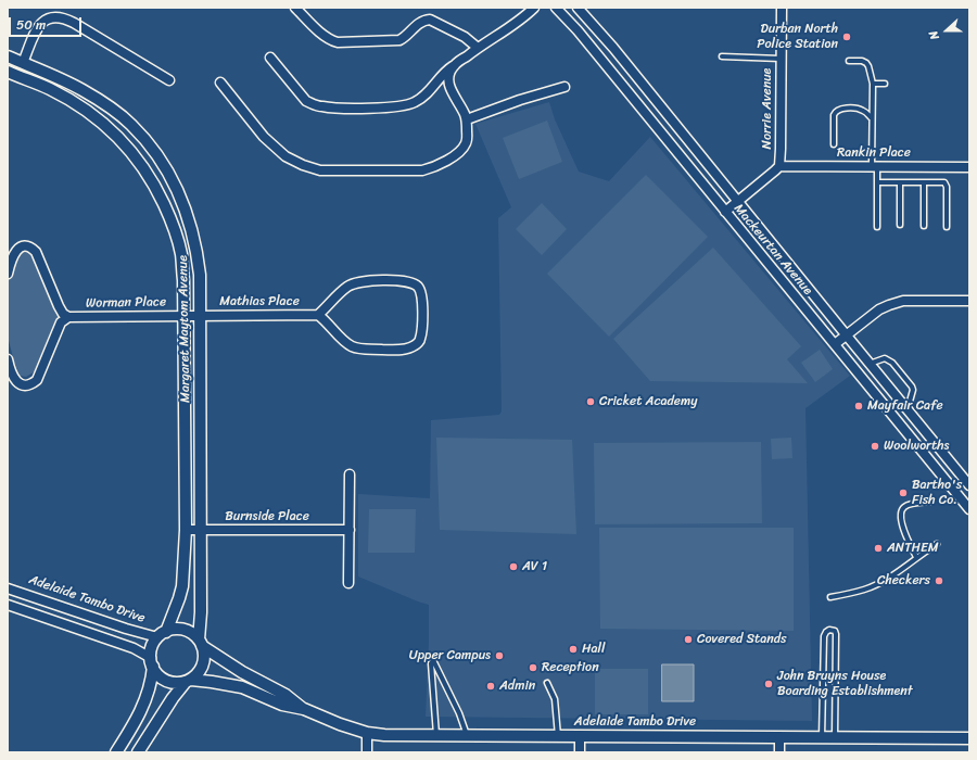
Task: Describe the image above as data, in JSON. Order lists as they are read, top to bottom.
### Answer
{
  "streets": {
    "street": [
      "Norrie Avenue",
      "Rankin Place",
      "Mackeurtan Avenue",
      "Mathias Place",
      "Worman Place",
      "Margaret Maytom Avenue",
      "Burnside Place",
      "Adelaide Tambo Drive"
    ]
  },
  "crossings": [
    ["Norrie Avenue", "Rankin Place"],
    ["Norrie Avenue", "Mackeurtan Avenue"],
    ["Mathias Place", "Worman Place"],
    ["Mathias Place", "Margaret Maytom Avenue"],
    ["Worman Place", "Margaret Maytom Avenue"],
    ["Margaret Maytom Avenue", "Burnside Place"],
    ["Margaret Maytom Avenue", "Adelaide Tambo Drive"]
  ],
  "places": [
    "Durban North Police Station",
    "Cricket Academy",
    "Mayfair Cafe",
    "Woolworths",
    "Bartho's Fish Co.",
    "ANTHEM",
    "AV 1",
    "Checkers",
    "Covered Stands",
    "Hall",
    "Upper Campus",
    "Reception",
    "John Bruyns House Boarding Establishment",
    "Admin"
  ],
  "scale_bar": "50 m",
  "north": "left"
}
